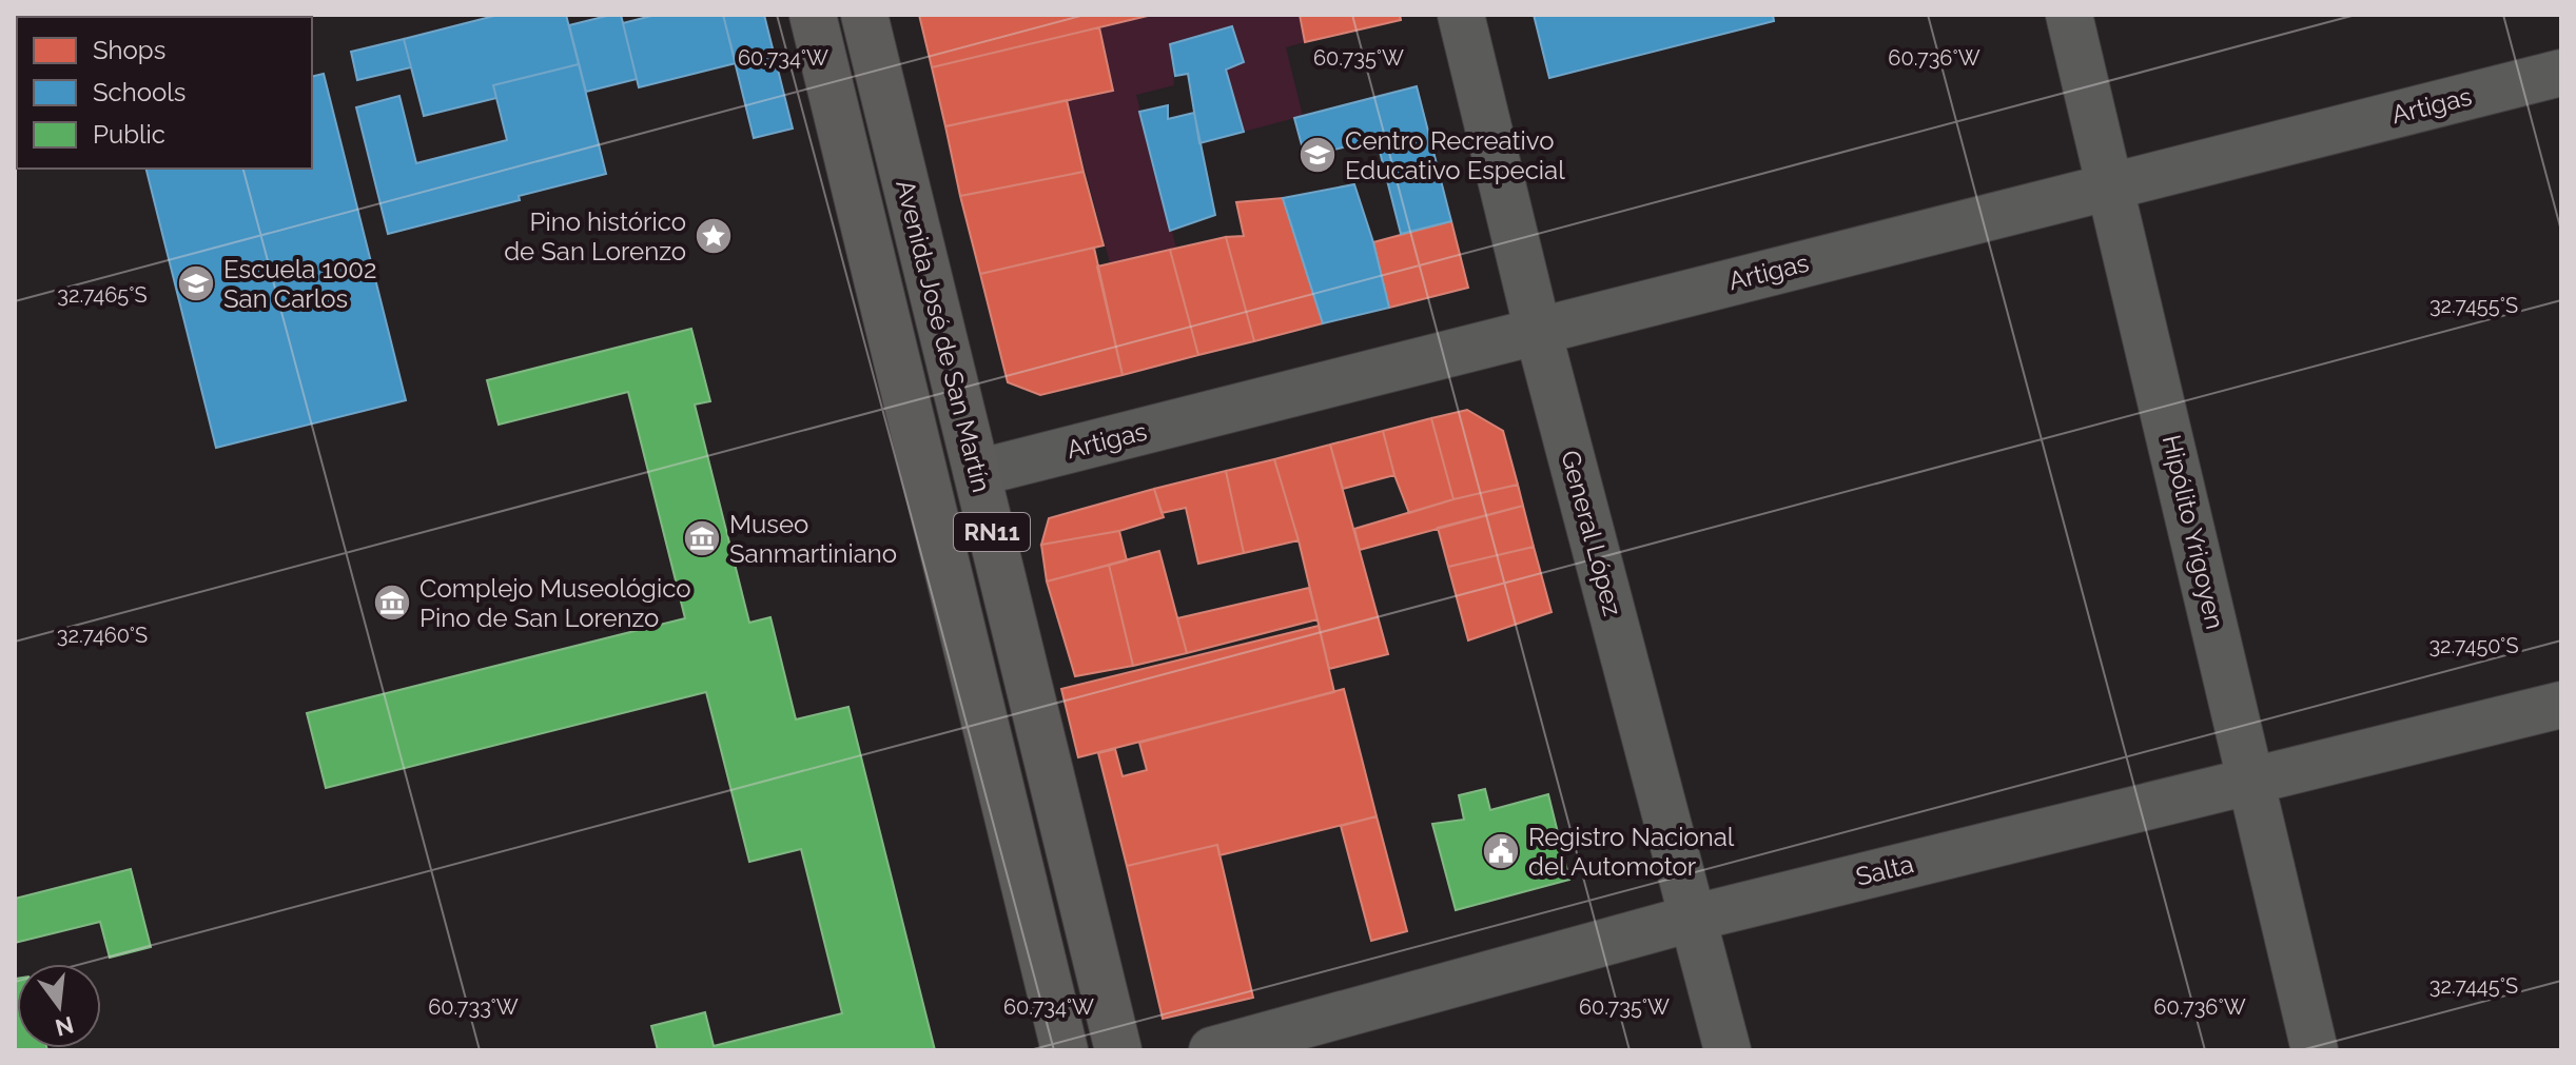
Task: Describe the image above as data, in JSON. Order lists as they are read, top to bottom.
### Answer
{
  "streets": {
    "main road": ["Avenida José de San Martín", "RN11"],
    "street": [
      "Artigas",
      "Hipólito Yrigoyen",
      "General López",
      "Salta"
    ]
  },
  "crossings": [
    ["Artigas", "Avenida José de San Martín"],
    ["Artigas", "Hipólito Yrigoyen"],
    ["Artigas", "General López"],
    ["Hipólito Yrigoyen", "Salta"],
    ["General López", "Salta"]
  ],
  "places": {
    "school or university": ["Centro Recreativo Educativo Especial", "Escuela 1002 San Carlos"],
    "place": ["Pino histórico de San Lorenzo"],
    "museum": ["Museo Sanmartiniano", "Complejo Museológico Pino de San Lorenzo"],
    "public building": ["Registro Nacional del Automotor"]
  },
  "legend": ["Shops", "Schools", "Public"],
  "north": "bottom",
  "coordinates": [
    "60.734°W",
    "60.735°W",
    "60.736°W",
    "32.7465°S",
    "32.7455°S",
    "32.7460°S",
    "32.7450°S",
    "32.7445°S",
    "60.733°W"
  ]
}
